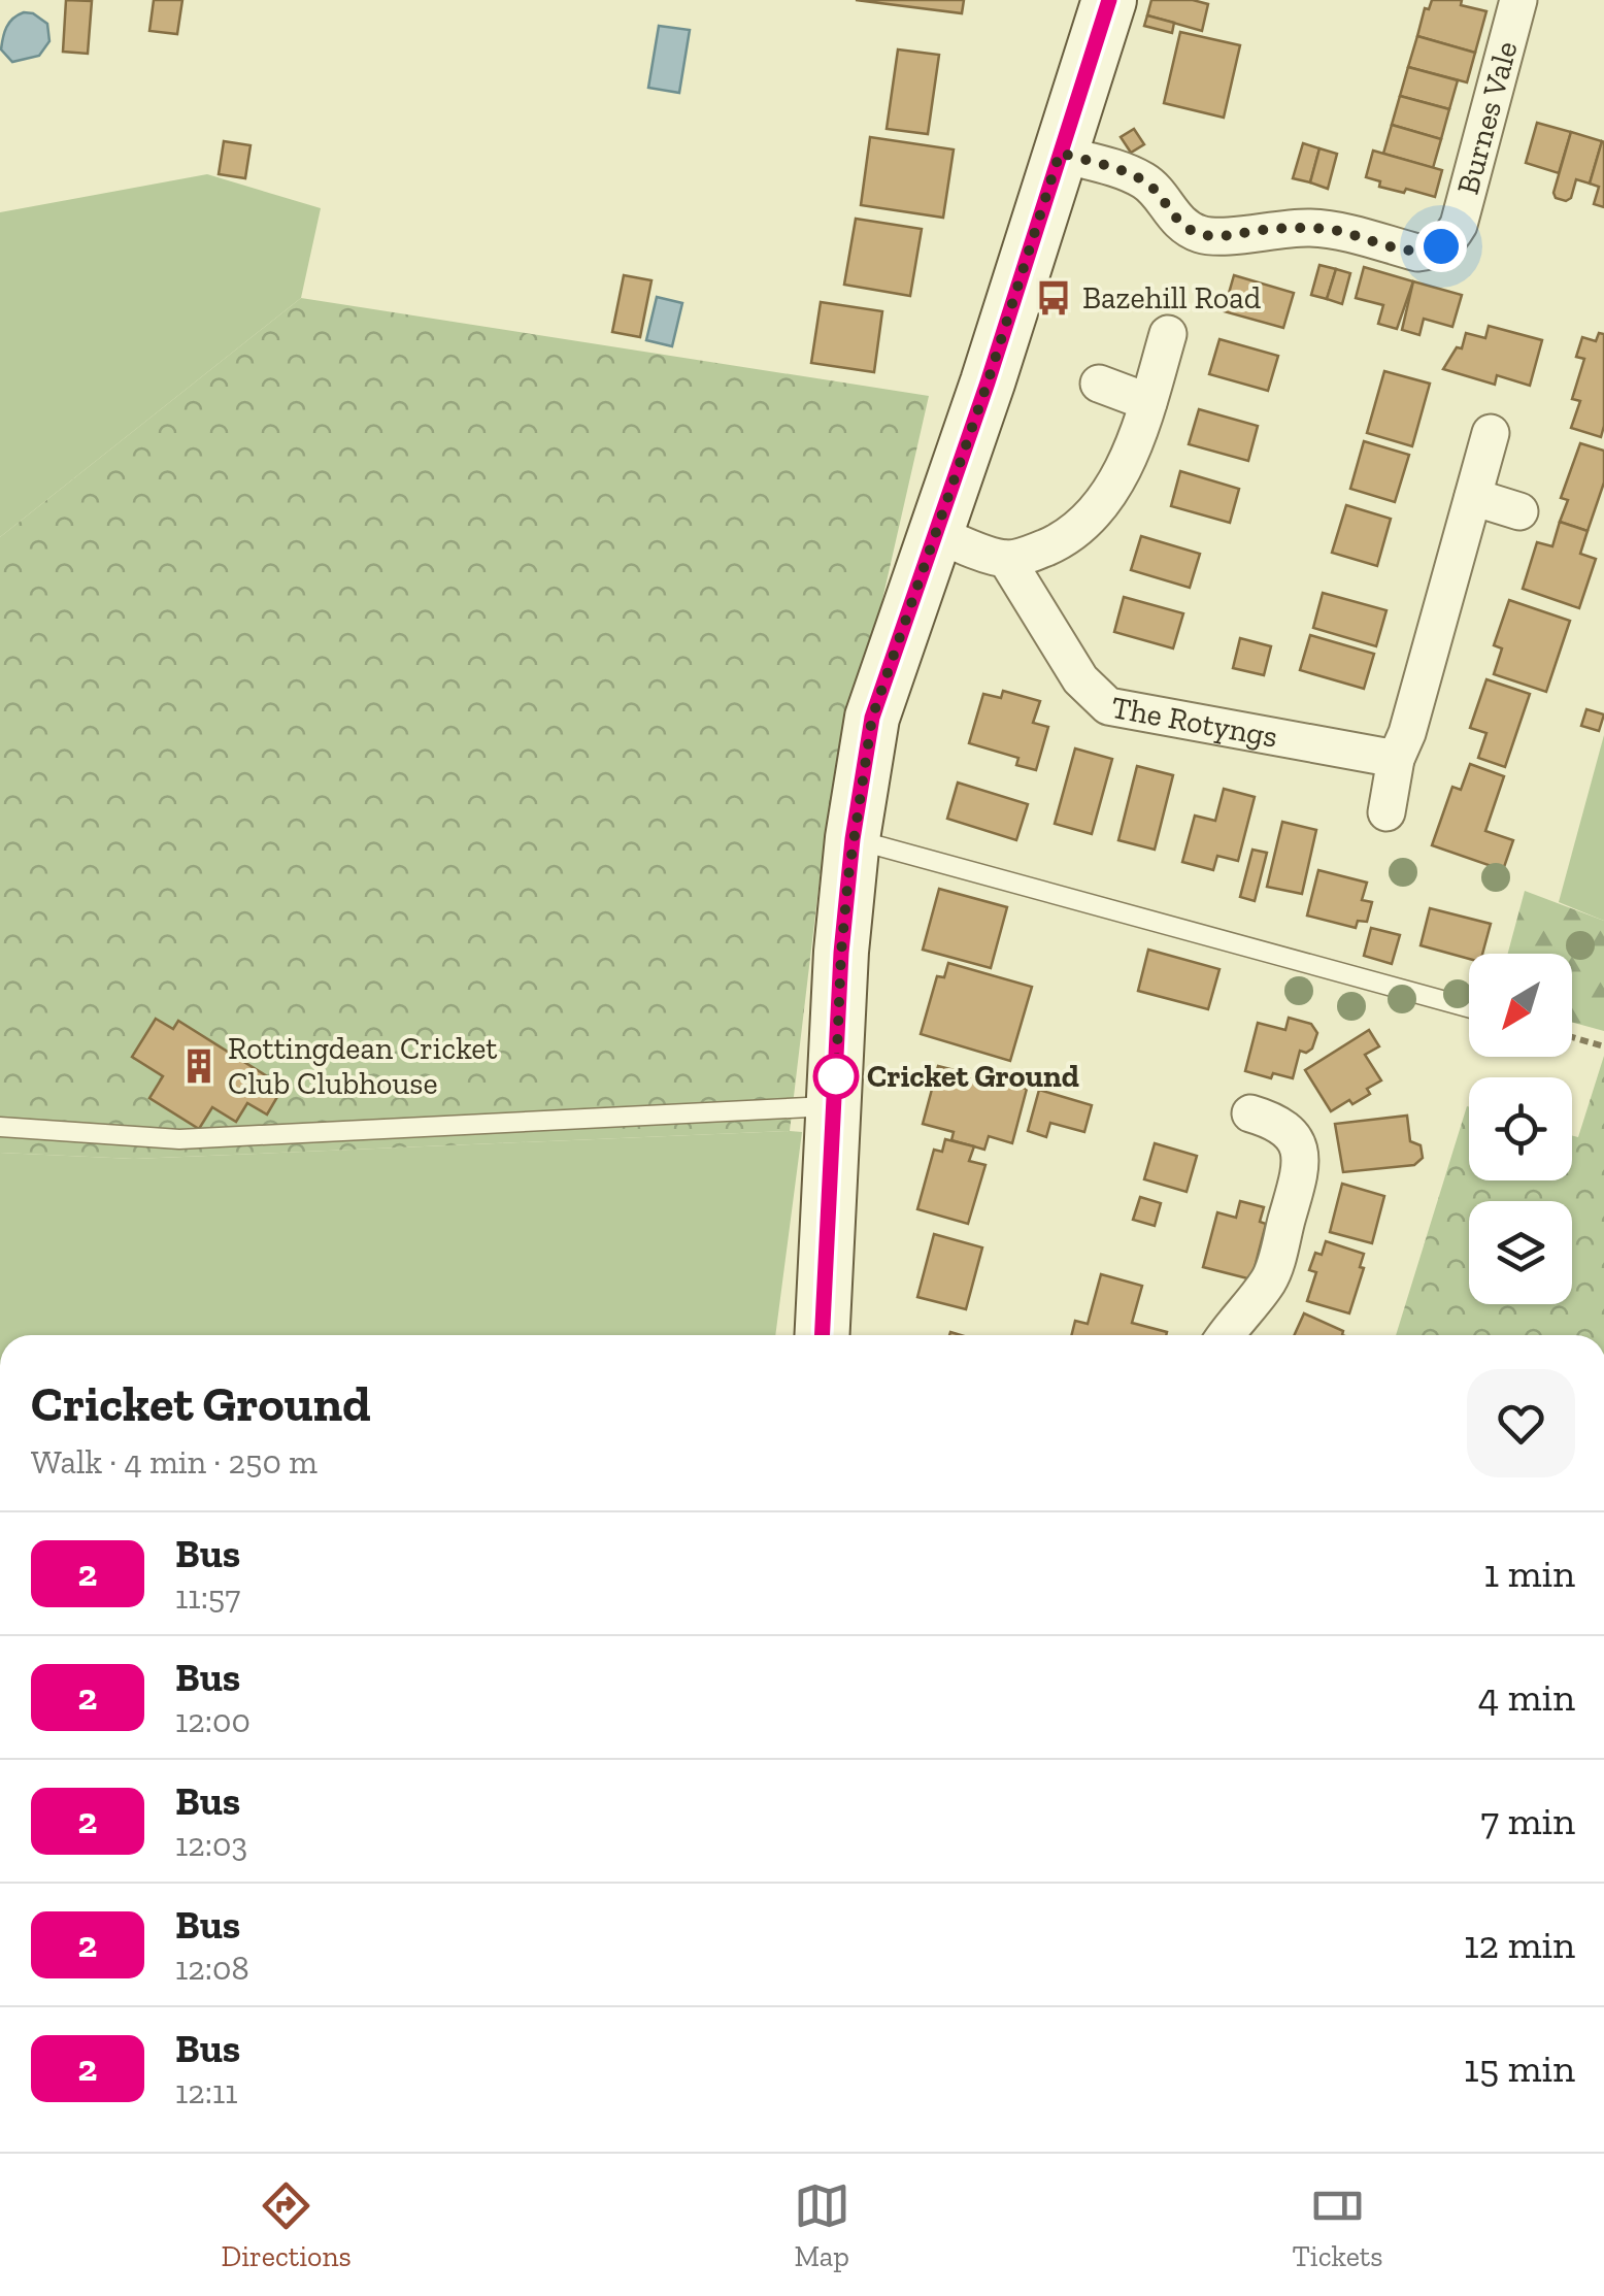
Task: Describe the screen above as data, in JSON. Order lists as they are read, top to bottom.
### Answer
{
  "streets": {
    "street": ["Burnes Vale", "The Rotyngs"]
  },
  "places": {
    "bus stop": ["Bazehill Road"],
    "building": ["Rottingdean Cricket Club Clubhouse"],
    "other": ["Cricket Ground"]
  },
  "lines": ["bus line 2"],
  "north": "bottom left",
  "page": {
    "heading": ["Cricket Ground", "Walk · 4 min · 250 m"],
    "list": [
      {
        "mark": "2",
        "name": "Bus",
        "note": "11:57",
        "value": "1 min"
      },
      {
        "mark": "2",
        "name": "Bus",
        "note": "12:00",
        "value": "4 min"
      },
      {
        "mark": "2",
        "name": "Bus",
        "note": "12:03",
        "value": "7 min"
      },
      {
        "mark": "2",
        "name": "Bus",
        "note": "12:08",
        "value": "12 min"
      },
      {
        "mark": "2",
        "name": "Bus",
        "note": "12:11",
        "value": "15 min"
      }
    ],
    "tabs": ["Directions", "Map", "Tickets"]
  }
}
